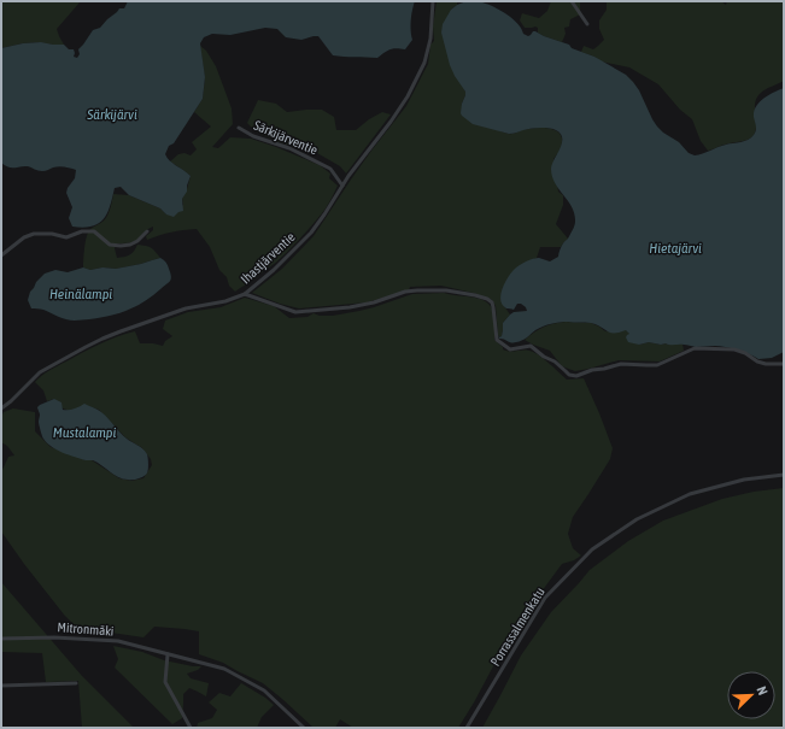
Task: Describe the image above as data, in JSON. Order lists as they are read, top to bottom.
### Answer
{
  "streets": {
    "street": [
      "Särkijärventie",
      "Ihastjärventie",
      "Porrassalmenkatu",
      "Mitronmäki"
    ]
  },
  "crossings": [
    ["Särkijärventie", "Ihastjärventie"]
  ],
  "water": [
    "Särkijärvi",
    "Hietajärvi",
    "Heinälampi",
    "Mustalampi"
  ],
  "north": "top right"
}
